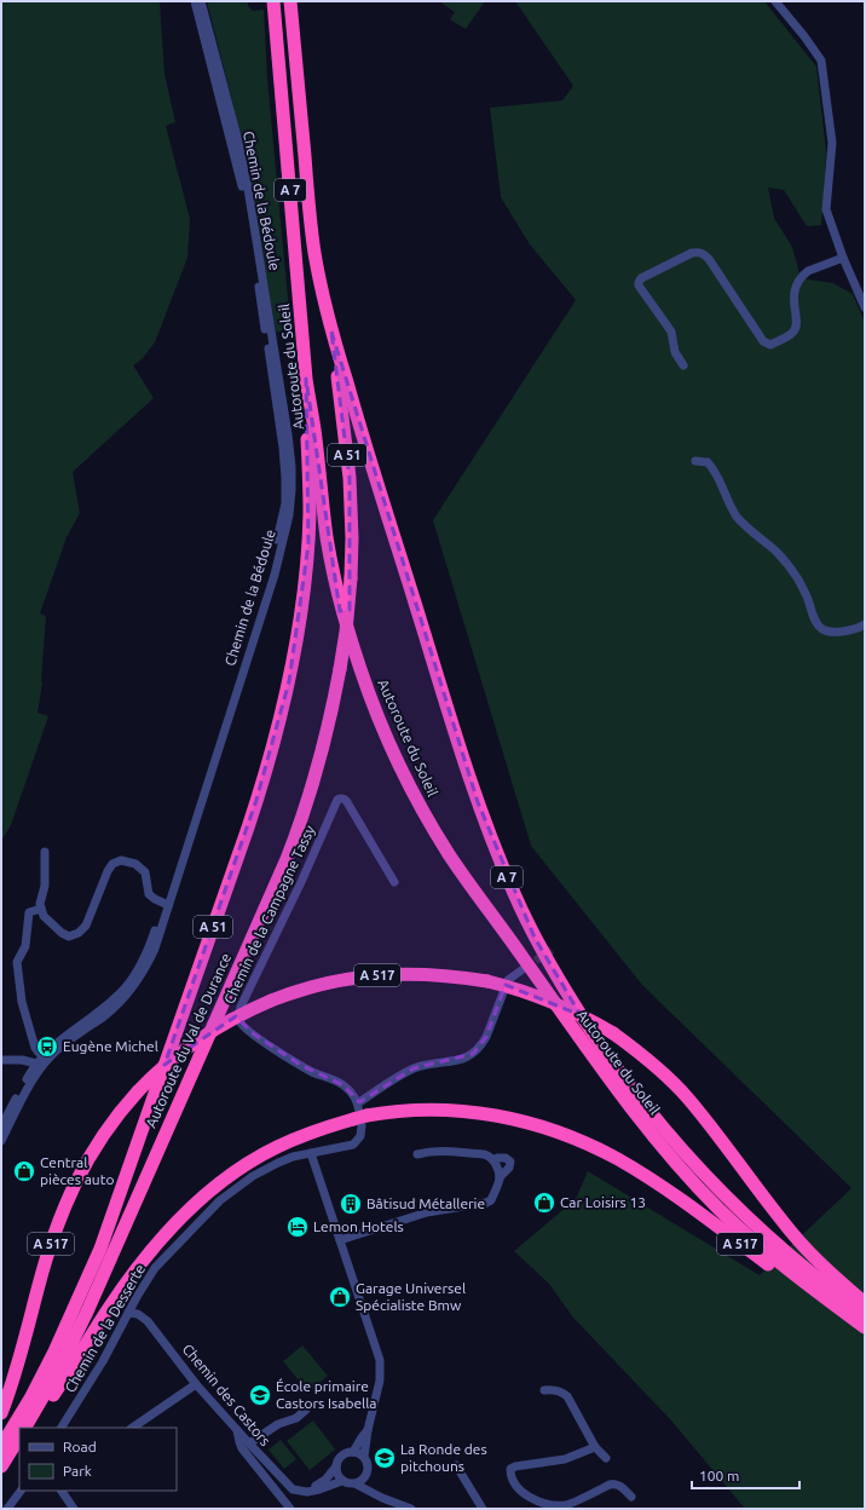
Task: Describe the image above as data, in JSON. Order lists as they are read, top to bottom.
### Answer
{
  "streets": {
    "highway": [
      "A 7",
      "Autoroute du Soleil",
      "A 51",
      "A 517",
      "Autoroute du Val de Durance"
    ],
    "street": [
      "Chemin de la Bédoule",
      "Chemin de la Campagne Tassy",
      "Chemin de la Desserte",
      "Chemin des Castors"
    ]
  },
  "crossings": [
    ["Autoroute du Soleil", "A 517"],
    ["Autoroute du Soleil", "Autoroute du Val de Durance"],
    ["A 517", "Chemin de la Desserte"],
    ["Chemin de la Desserte", "Chemin des Castors"]
  ],
  "places": {
    "bus stop": ["Eugène Michel"],
    "shop": ["Central pièces auto", "Car Loisirs 13", "Garage Universel Spécialiste Bmw"],
    "building": ["Bâtisud Métallerie"],
    "hotel": ["Lemon Hotels"],
    "school or university": ["École primaire Castors Isabella", "La Ronde des pitchouns"]
  },
  "legend": ["Road", "Park"],
  "scale_bar": "100 m"
}
